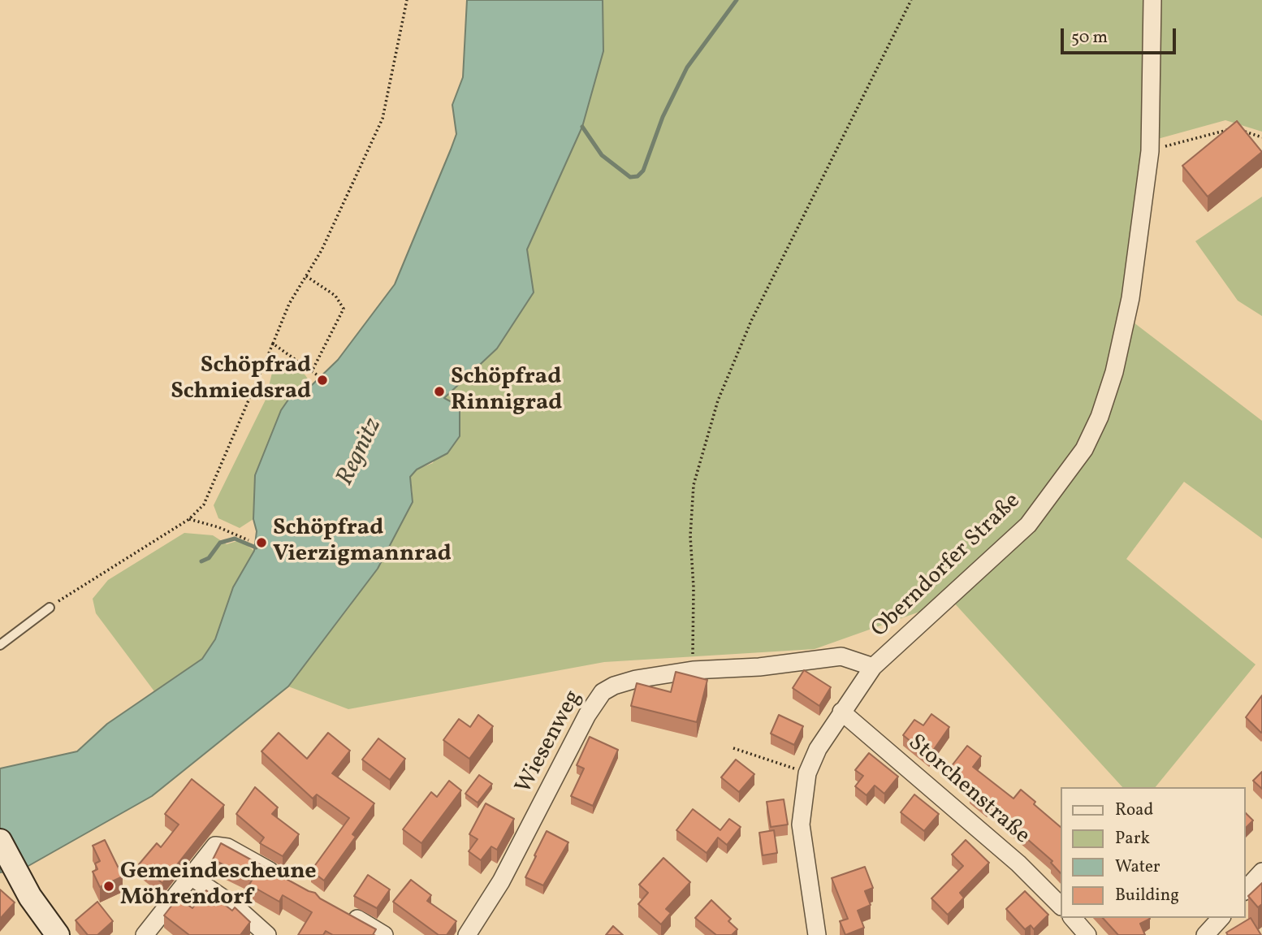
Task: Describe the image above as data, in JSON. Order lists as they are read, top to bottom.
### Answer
{
  "streets": {
    "street": ["Oberndorfer Straße", "Wiesenweg", "Storchenstraße"]
  },
  "crossings": [
    ["Oberndorfer Straße", "Wiesenweg"],
    ["Oberndorfer Straße", "Storchenstraße"]
  ],
  "water": ["Regnitz"],
  "places": [
    "Schöpfrad Schmiedsrad",
    "Schöpfrad Rinnigrad",
    "Schöpfrad Vierzigmannrad",
    "Gemeindescheune Möhrendorf"
  ],
  "legend": [
    "Road",
    "Park",
    "Water",
    "Building"
  ],
  "scale_bar": "50 m"
}
